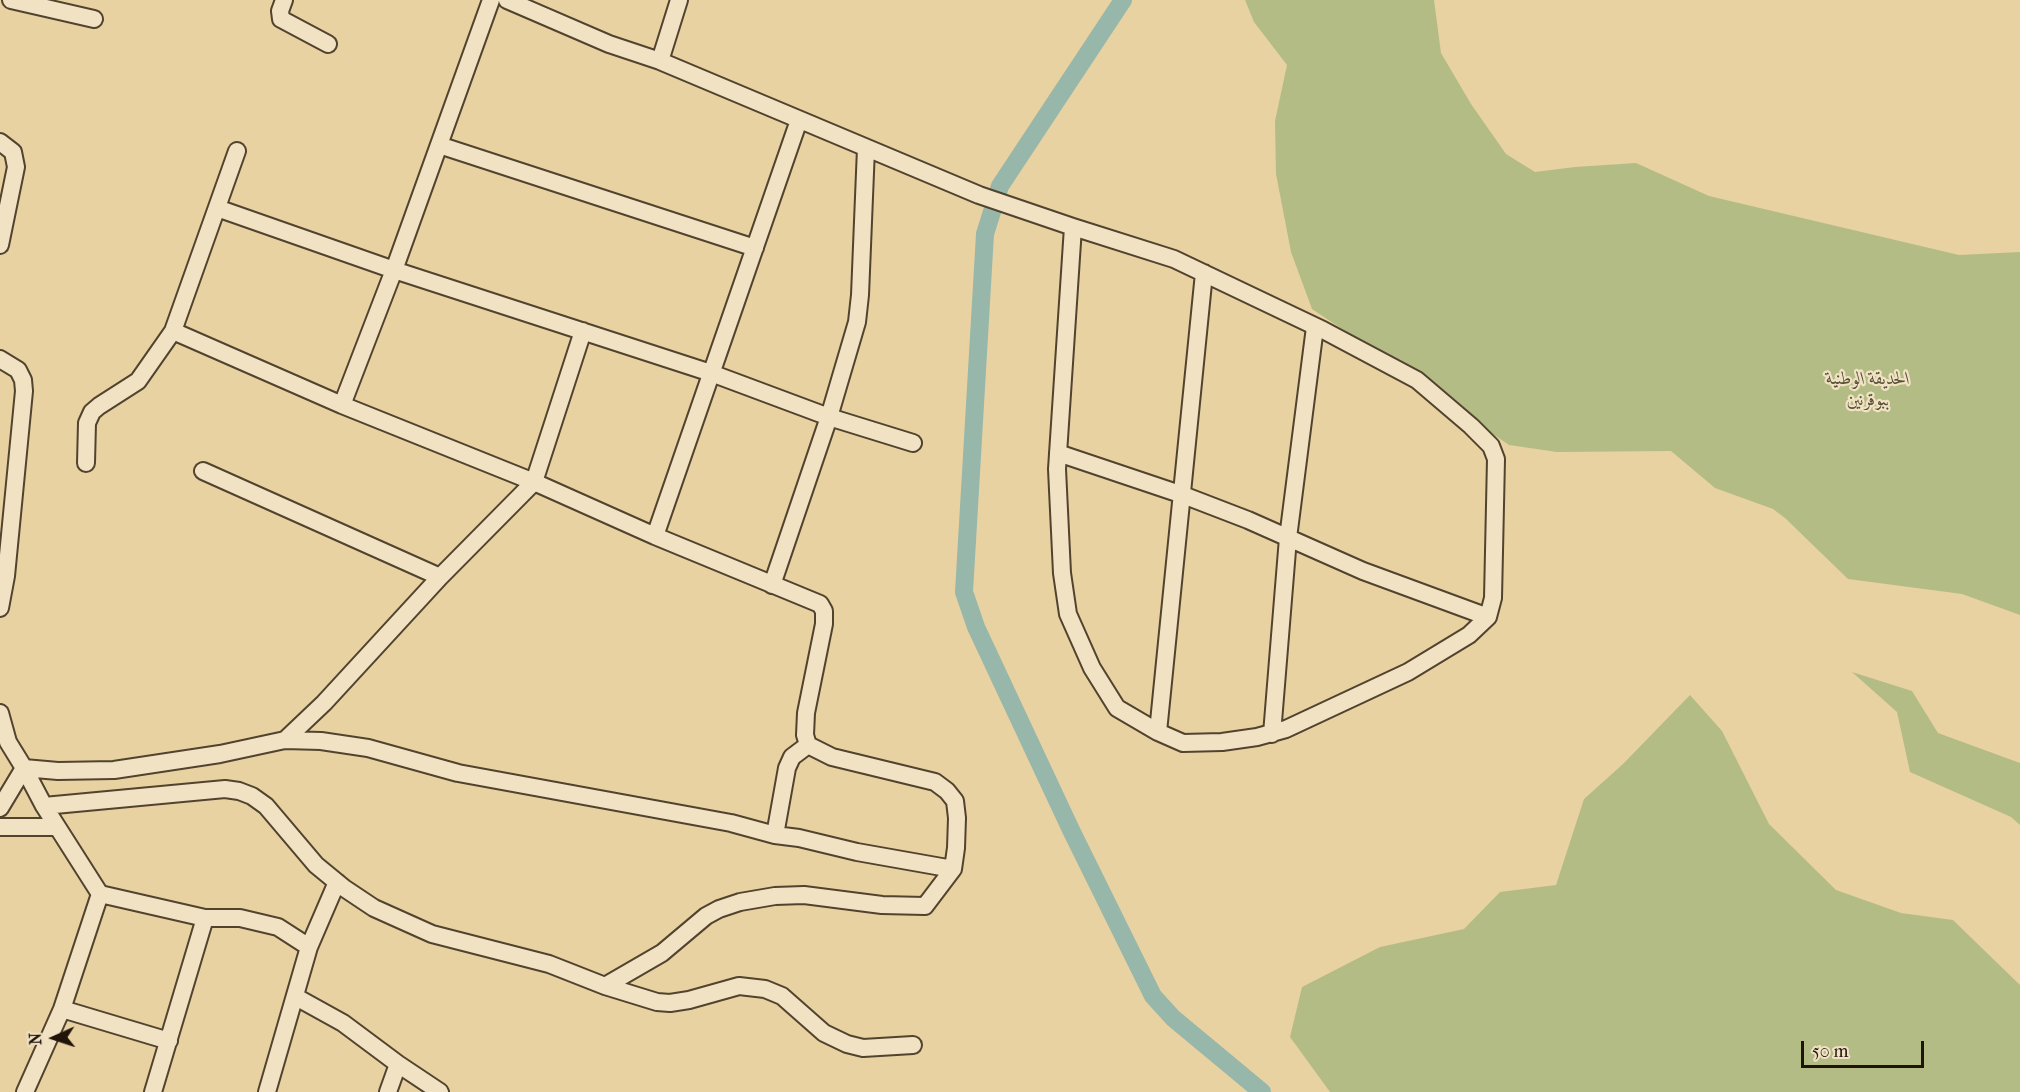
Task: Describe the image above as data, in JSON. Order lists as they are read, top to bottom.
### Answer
{
  "parks": ["الحديقة الوطنية ببوقرنين"],
  "scale_bar": "50 m",
  "north": "left"
}
